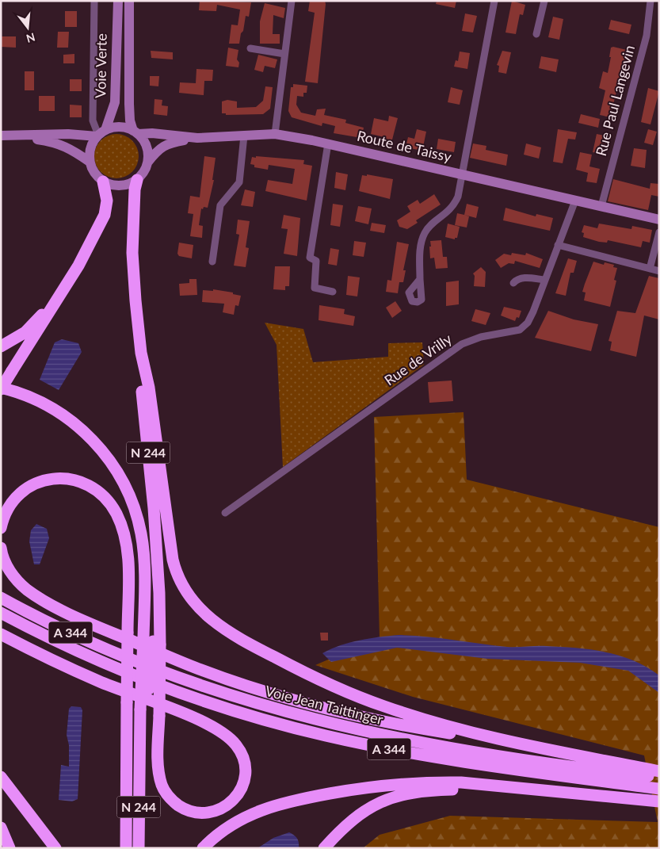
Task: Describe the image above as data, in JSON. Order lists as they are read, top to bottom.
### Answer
{
  "streets": {
    "highway": ["N 244", "A 344", "Voie Jean Taittinger"],
    "street": [
      "Voie Verte",
      "Rue Paul Langevin",
      "Route de Taissy",
      "Rue de Vrilly"
    ]
  },
  "crossings": [
    ["Voie Verte", "Route de Taissy"],
    ["Voie Verte", "N 244"],
    ["Rue Paul Langevin", "Route de Taissy"],
    ["Route de Taissy", "Rue de Vrilly"],
    ["Route de Taissy", "N 244"]
  ],
  "north": "bottom"
}
